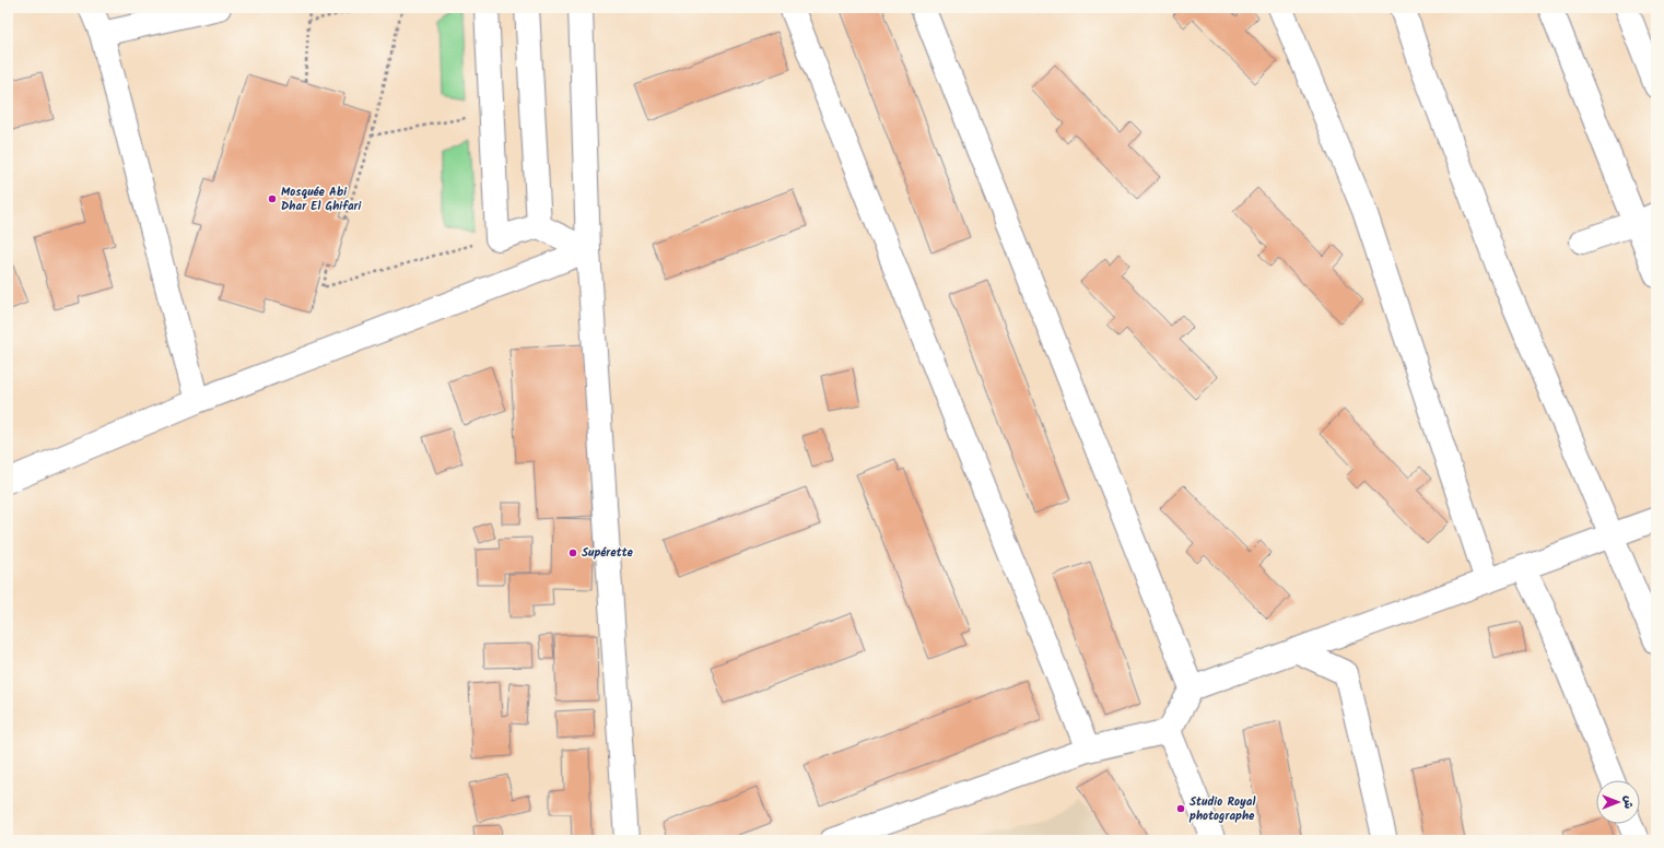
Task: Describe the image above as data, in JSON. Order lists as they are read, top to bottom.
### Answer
{
  "places": ["Mosquée Abi Dhar El Ghifari", "Supérette", "Studio Royal photographe"],
  "north": "right"
}
